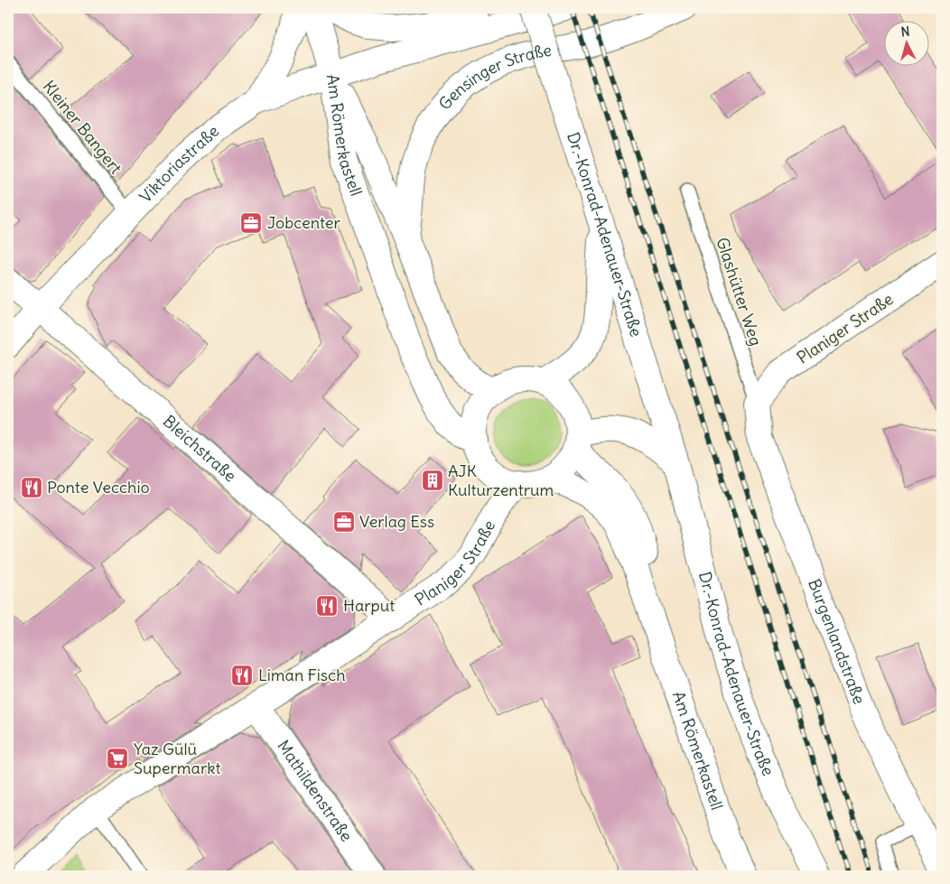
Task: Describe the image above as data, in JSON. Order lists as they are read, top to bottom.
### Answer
{
  "streets": {
    "street": [
      "Gensinger Straße",
      "Am Römerkastell",
      "Viktoriastraße",
      "Dr.-Konrad-Adenauer-Straße",
      "Planiger Straße",
      "Bleichstraße",
      "Burgenlandstraße",
      "Mathildenstraße"
    ],
    "lane": ["Kleiner Bangert", "Glashütter Weg"]
  },
  "crossings": [
    ["Gensinger Straße", "Am Römerkastell"],
    ["Kleiner Bangert", "Viktoriastraße"],
    ["Am Römerkastell", "Viktoriastraße"],
    ["Am Römerkastell", "Planiger Straße"],
    ["Viktoriastraße", "Bleichstraße"],
    ["Glashütter Weg", "Planiger Straße"],
    ["Glashütter Weg", "Burgenlandstraße"],
    ["Planiger Straße", "Bleichstraße"],
    ["Planiger Straße", "Burgenlandstraße"],
    ["Planiger Straße", "Mathildenstraße"]
  ],
  "places": {
    "office": ["Jobcenter", "Verlag Ess"],
    "building": ["AJK Kulturzentrum"],
    "restaurant": ["Ponte Vecchio", "Harput", "Liman Fisch"],
    "supermarket": ["Yaz Gülü Supermarkt"]
  },
  "north": "top"
}
